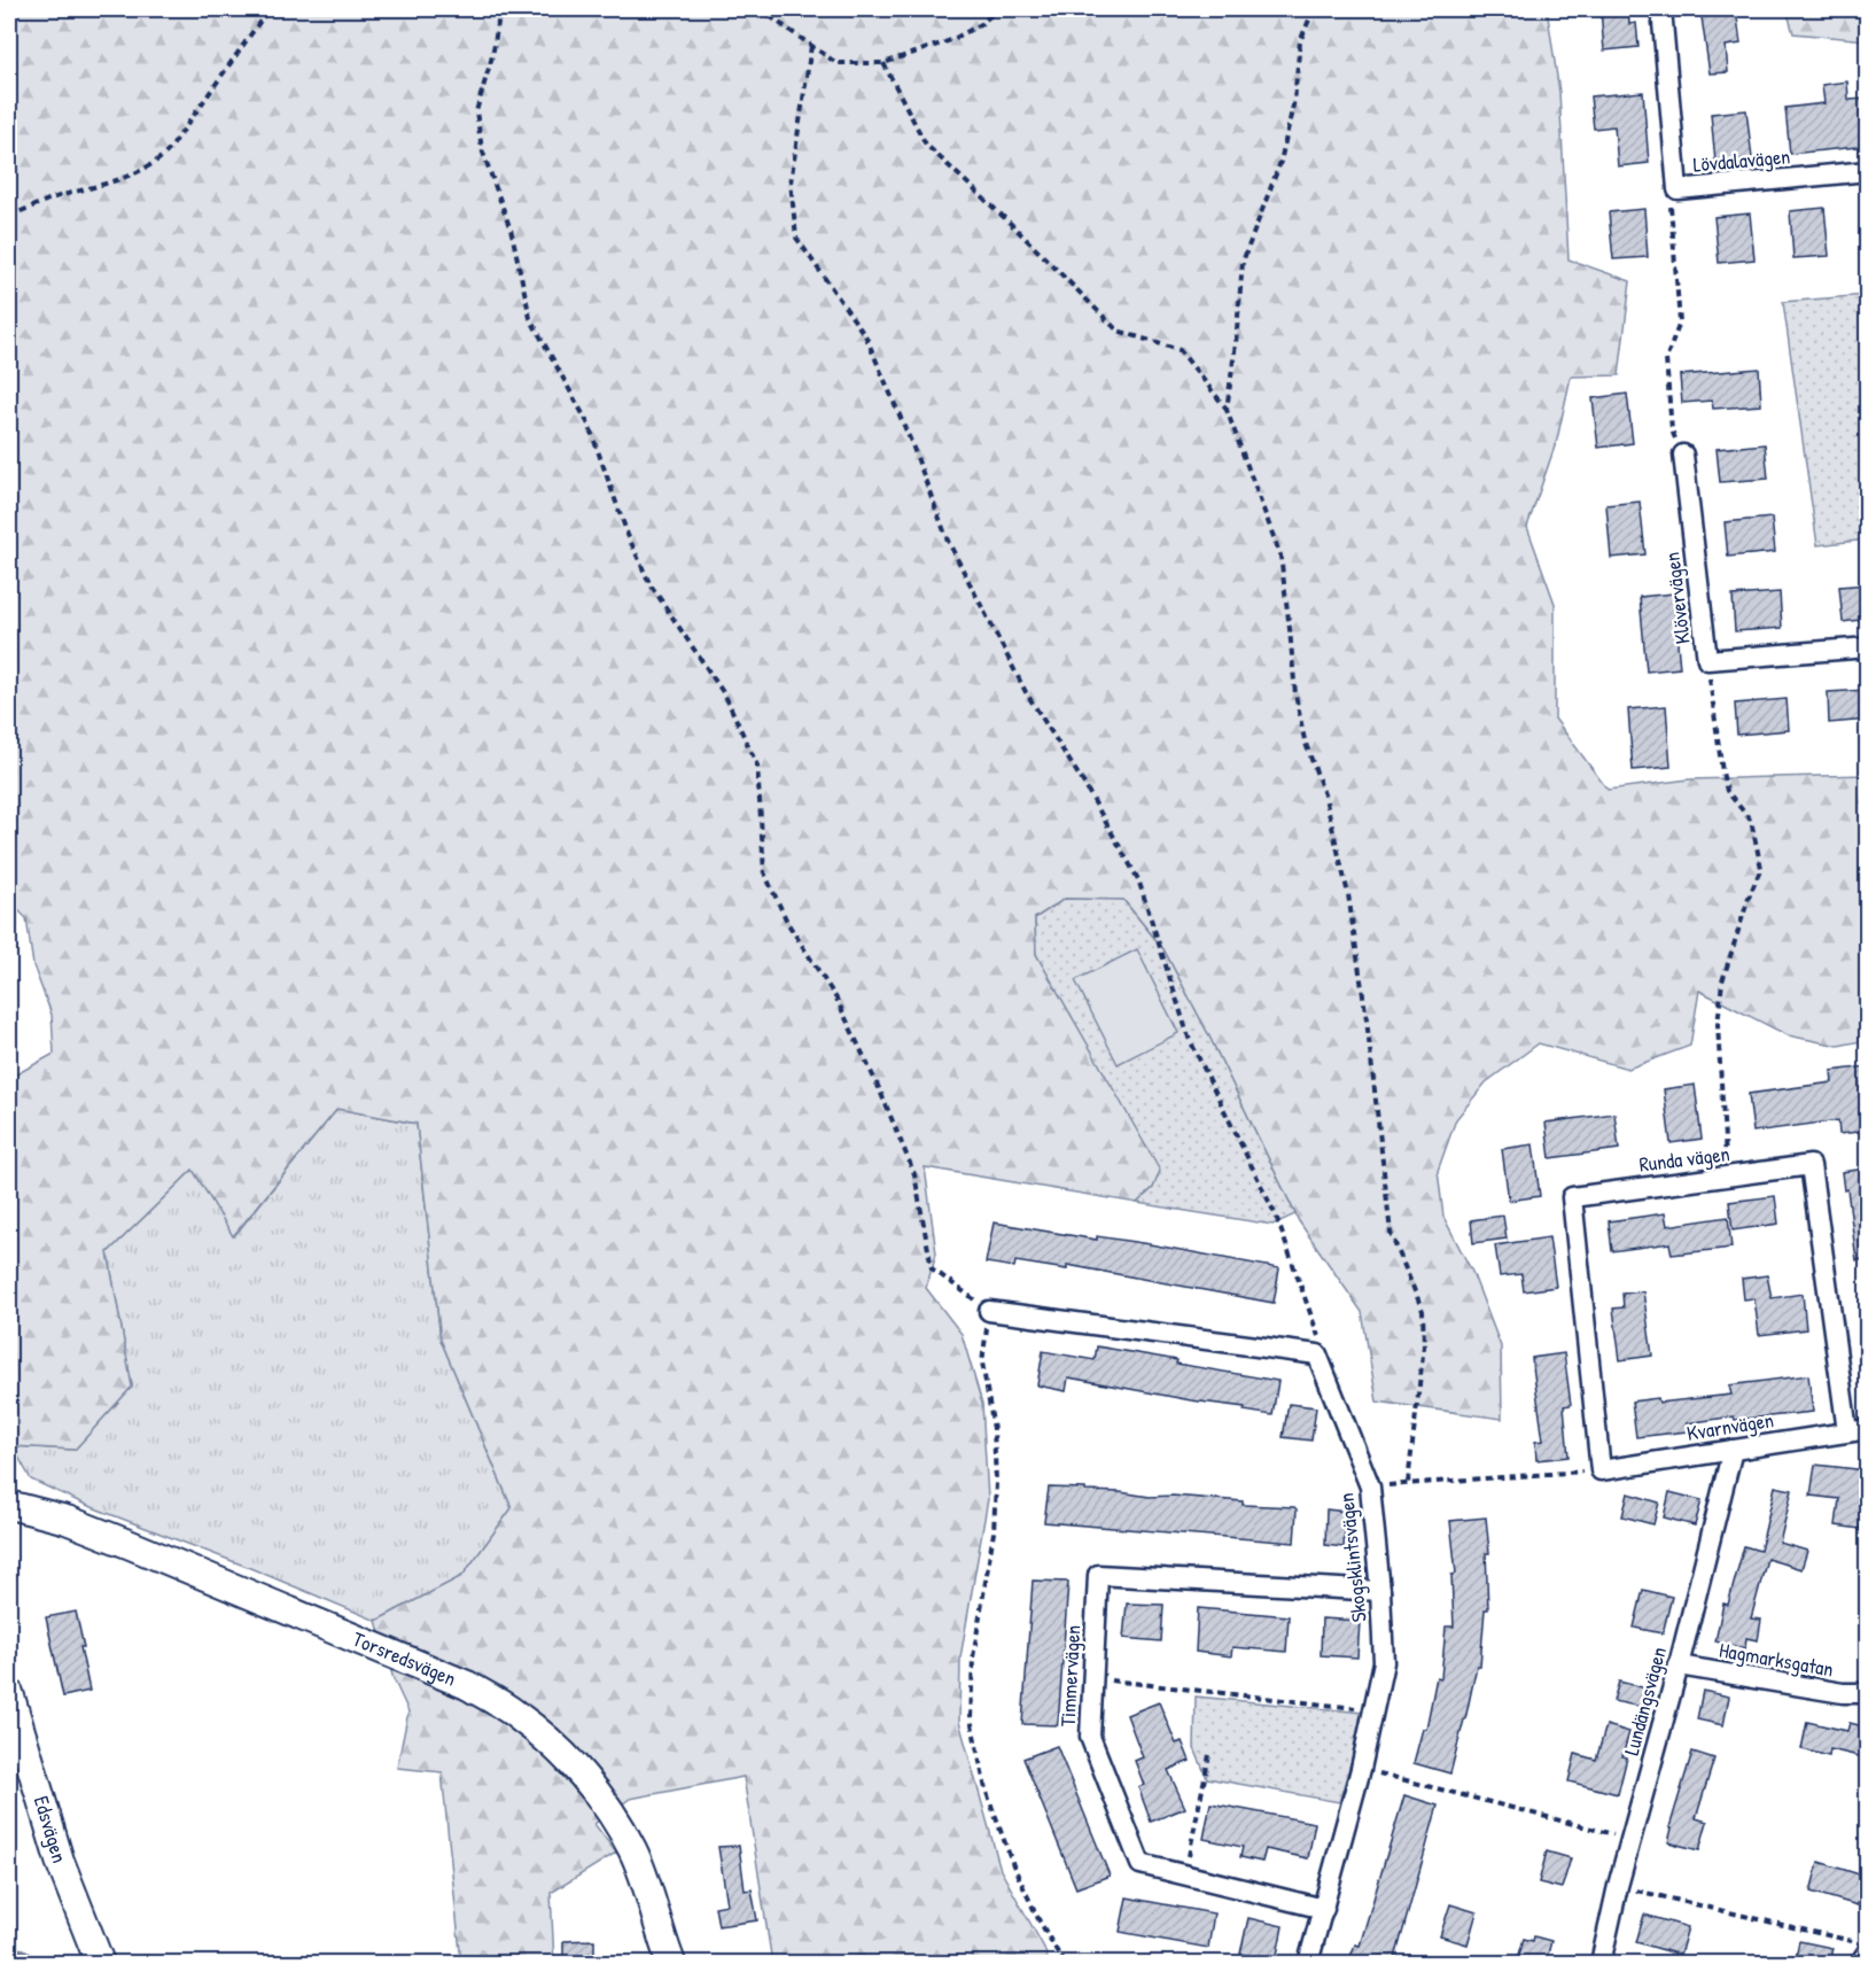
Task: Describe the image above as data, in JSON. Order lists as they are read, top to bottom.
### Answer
{
  "streets": {
    "street": [
      "Lövdalavägen",
      "Klövervägen",
      "Runda vägen",
      "Kvarnvägen",
      "Skogsklintsvägen",
      "Torsredsvägen",
      "Hagmarksgatan",
      "Timmervägen",
      "Lundängsvägen",
      "Edsvägen"
    ]
  },
  "crossings": [
    ["Runda vägen", "Kvarnvägen"],
    ["Kvarnvägen", "Lundängsvägen"],
    ["Skogsklintsvägen", "Timmervägen"],
    ["Hagmarksgatan", "Lundängsvägen"]
  ]
}
